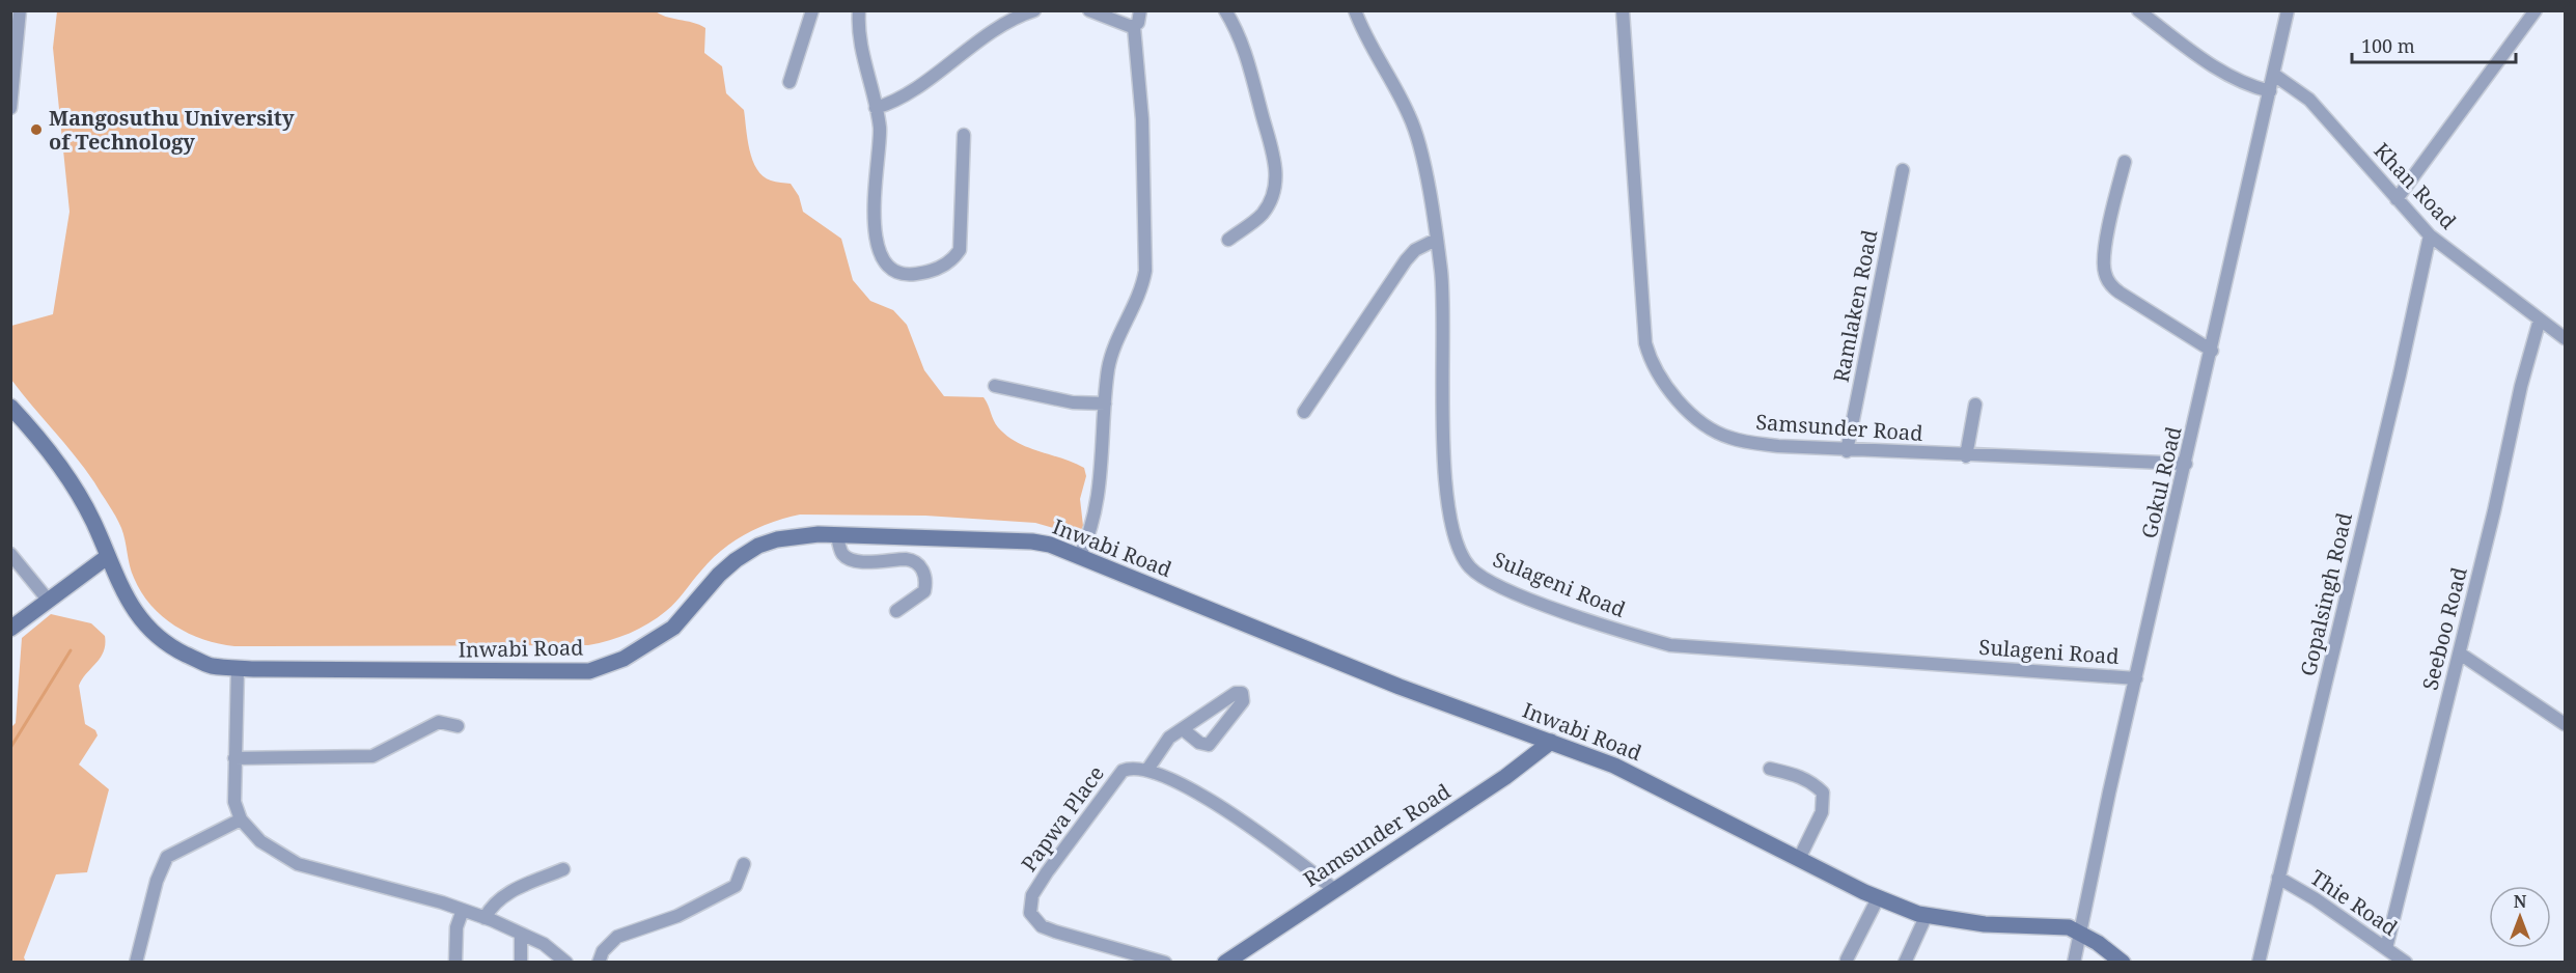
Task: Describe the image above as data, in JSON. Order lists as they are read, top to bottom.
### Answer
{
  "streets": {
    "street": [
      "Khan Road",
      "Ramlaken Road",
      "Samsunder Road",
      "Gokul Road",
      "Inwabi Road",
      "Sulageni Road",
      "Gopalsingh Road",
      "Seeboo Road",
      "Papwa Place",
      "Ramsunder Road",
      "Thie Road"
    ]
  },
  "crossings": [
    ["Khan Road", "Gokul Road"],
    ["Khan Road", "Gopalsingh Road"],
    ["Khan Road", "Seeboo Road"],
    ["Ramlaken Road", "Samsunder Road"],
    ["Samsunder Road", "Gokul Road"],
    ["Gokul Road", "Inwabi Road"],
    ["Gokul Road", "Sulageni Road"],
    ["Inwabi Road", "Ramsunder Road"],
    ["Gopalsingh Road", "Thie Road"],
    ["Seeboo Road", "Thie Road"]
  ],
  "places": ["Mangosuthu University of Technology"],
  "scale_bar": "100 m",
  "north": "top"
}
